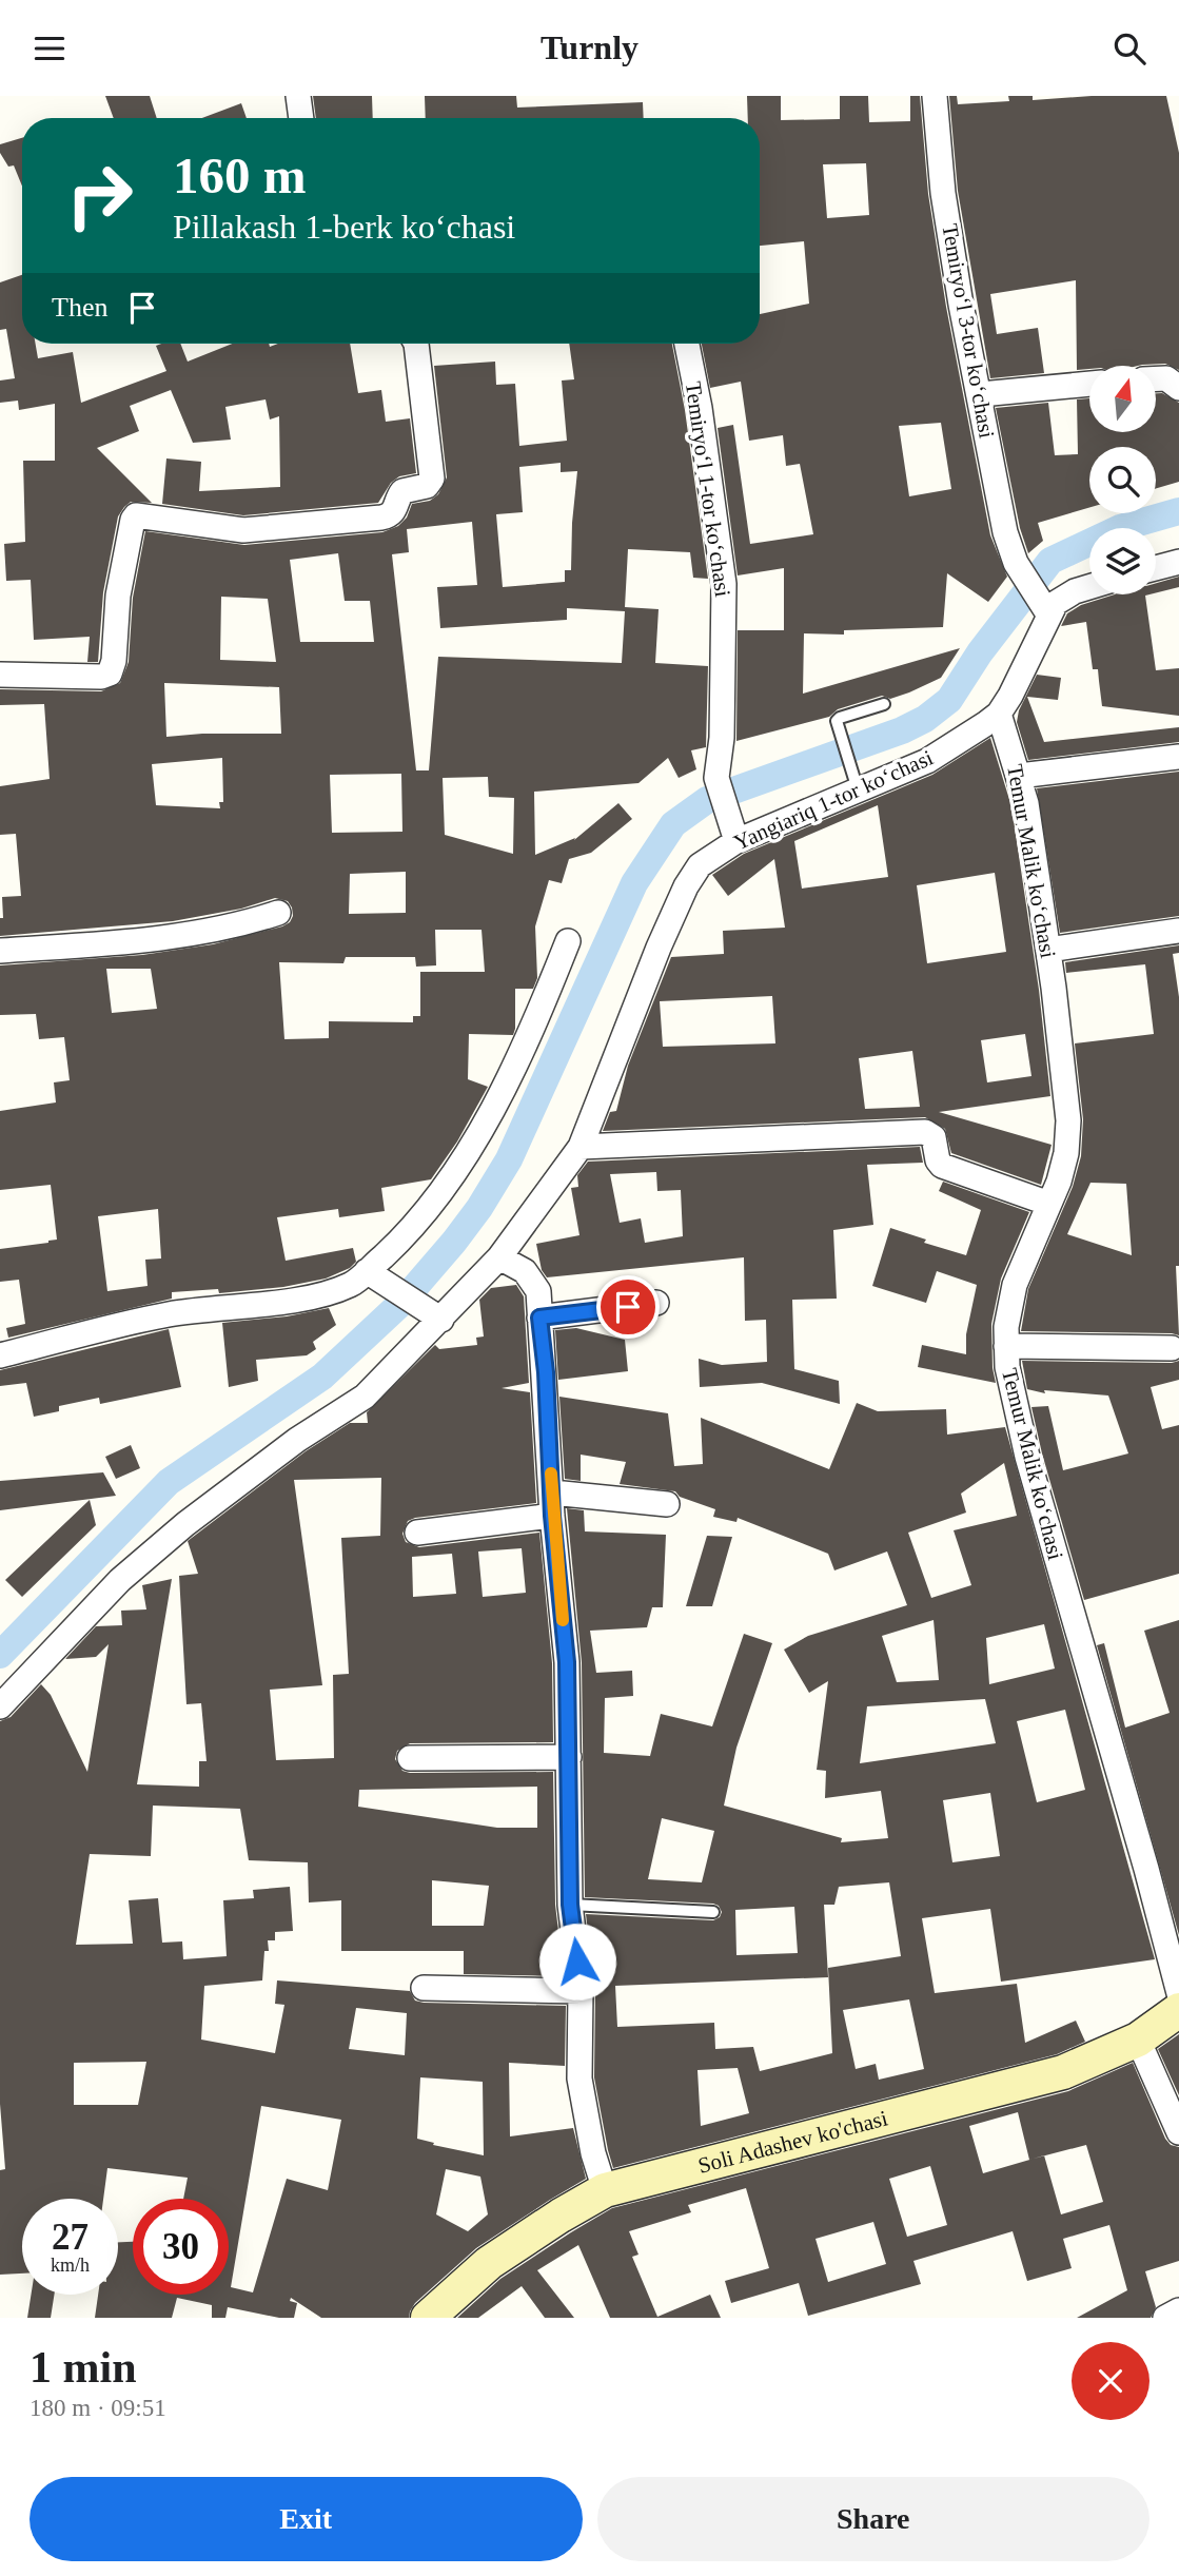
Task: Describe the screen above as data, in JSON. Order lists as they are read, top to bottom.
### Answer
{
  "streets": {
    "street": [
      "Temiryoʻl 3-tor koʻchasi",
      "Temiryoʻl 1-tor koʻchasi",
      "Yangiariq 1-tor koʻchasi",
      "Temur Malik koʻchasi",
      "Soli Adashev ko'chasi"
    ]
  },
  "crossings": [
    ["Temiryoʻl 3-tor koʻchasi", "Yangiariq 1-tor koʻchasi"],
    ["Temiryoʻl 1-tor koʻchasi", "Yangiariq 1-tor koʻchasi"],
    ["Yangiariq 1-tor koʻchasi", "Temur Malik koʻchasi"]
  ],
  "north": "top",
  "page": {
    "header": "Turnly",
    "turn": ["160 m", "Pillakash 1-berk koʻchasi"],
    "then": "Then",
    "speed": "27 km/h",
    "limit": "30",
    "heading": ["1 min", "180 m · 09:51"],
    "buttons": ["Exit", "Share"]
  }
}
